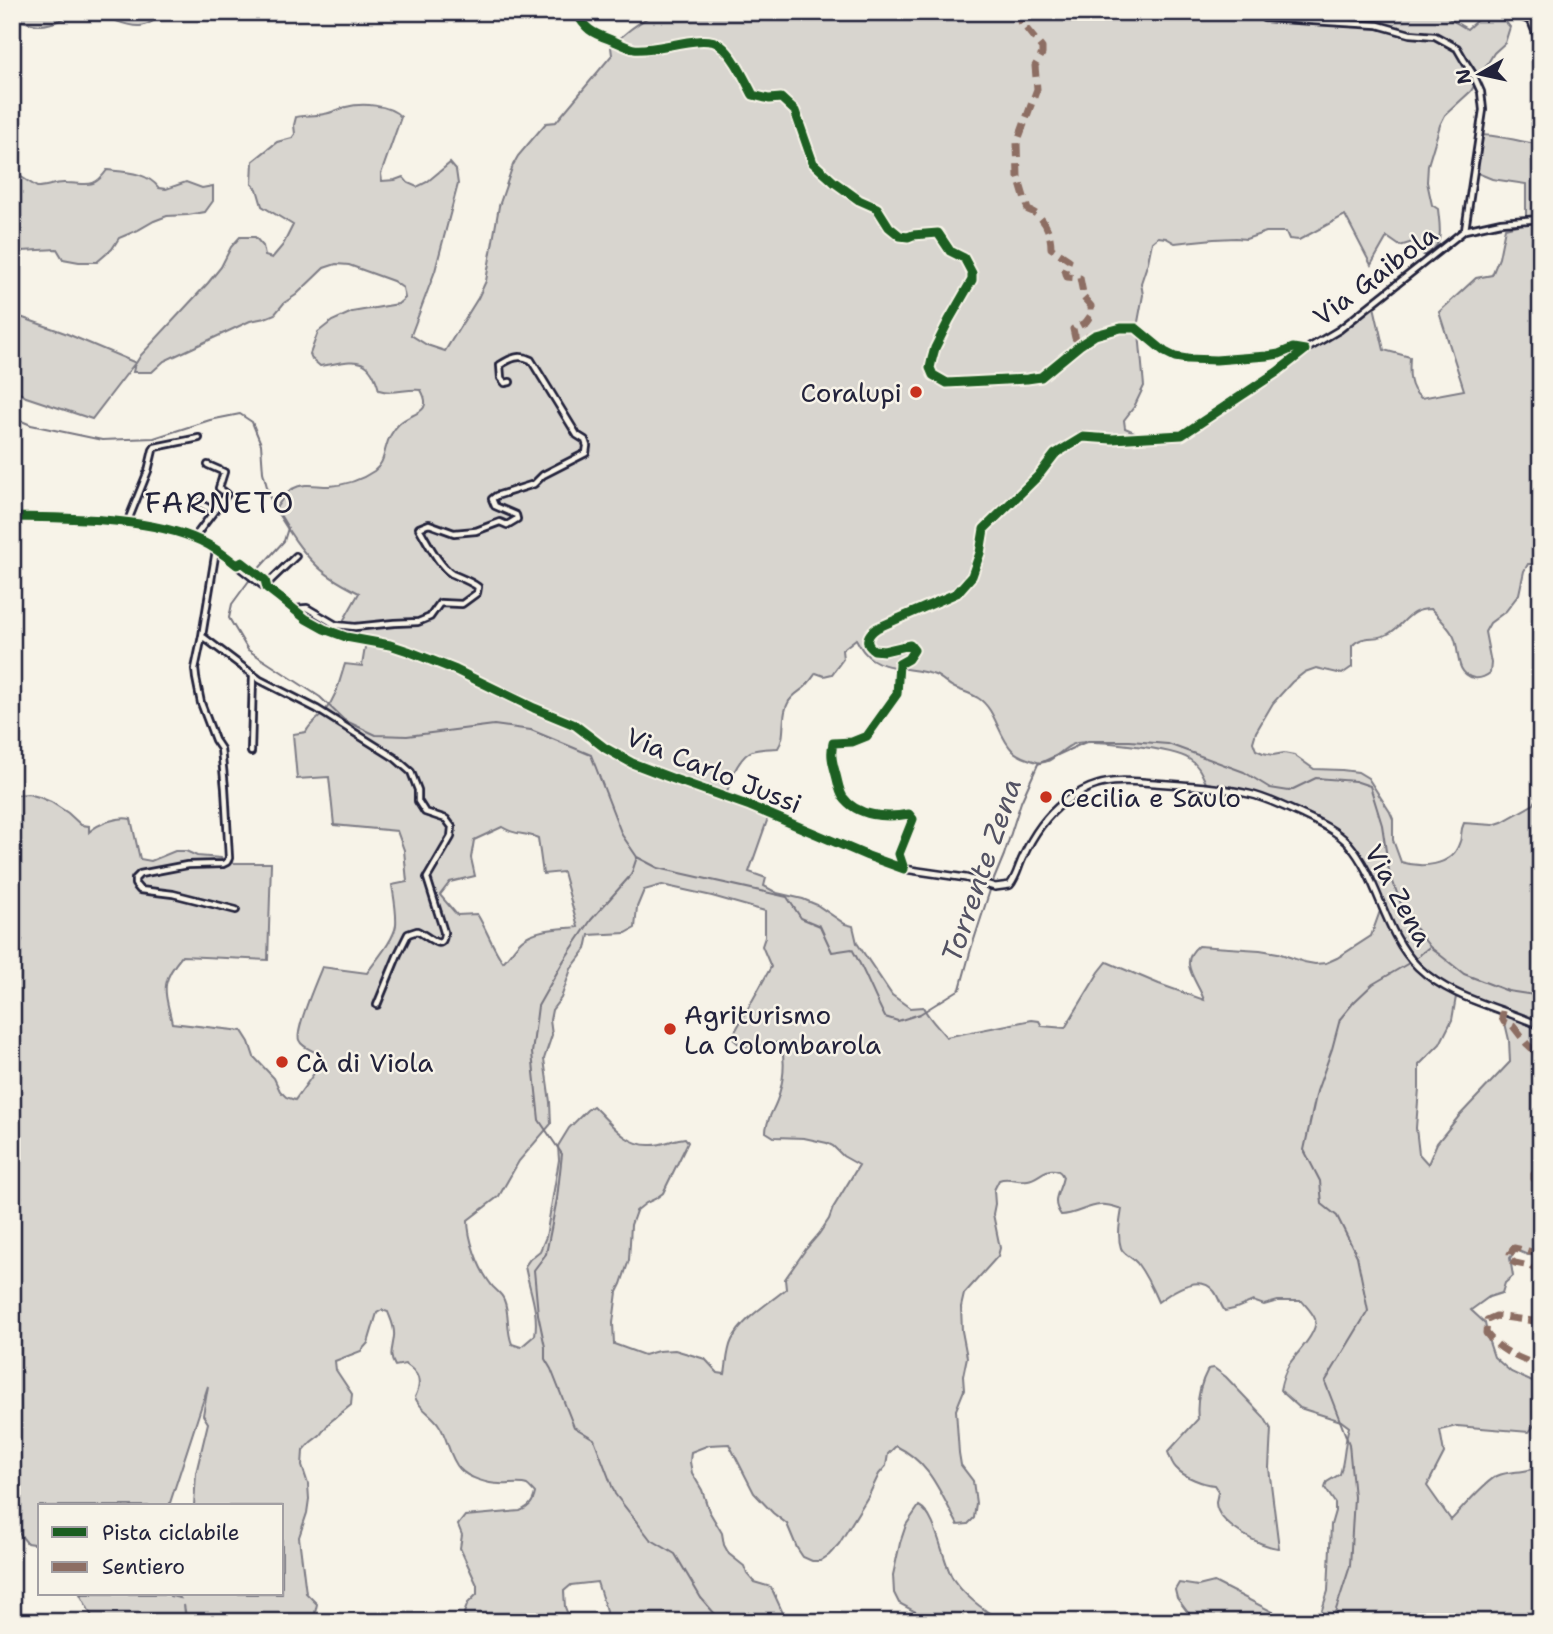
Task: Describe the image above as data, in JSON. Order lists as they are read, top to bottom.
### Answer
{
  "streets": {
    "street": ["Via Gaibola", "Via Carlo Jussi", "Via Zena"]
  },
  "crossings": [
    ["Via Carlo Jussi", "Via Zena"]
  ],
  "districts": ["FARNETO"],
  "water": ["Torrente Zena"],
  "places": [
    "Coralupi",
    "Cecilia e Saulo",
    "Agriturismo La Colombarola",
    "Cà di Viola"
  ],
  "legend": ["Pista ciclabile", "Sentiero"],
  "north": "left"
}
